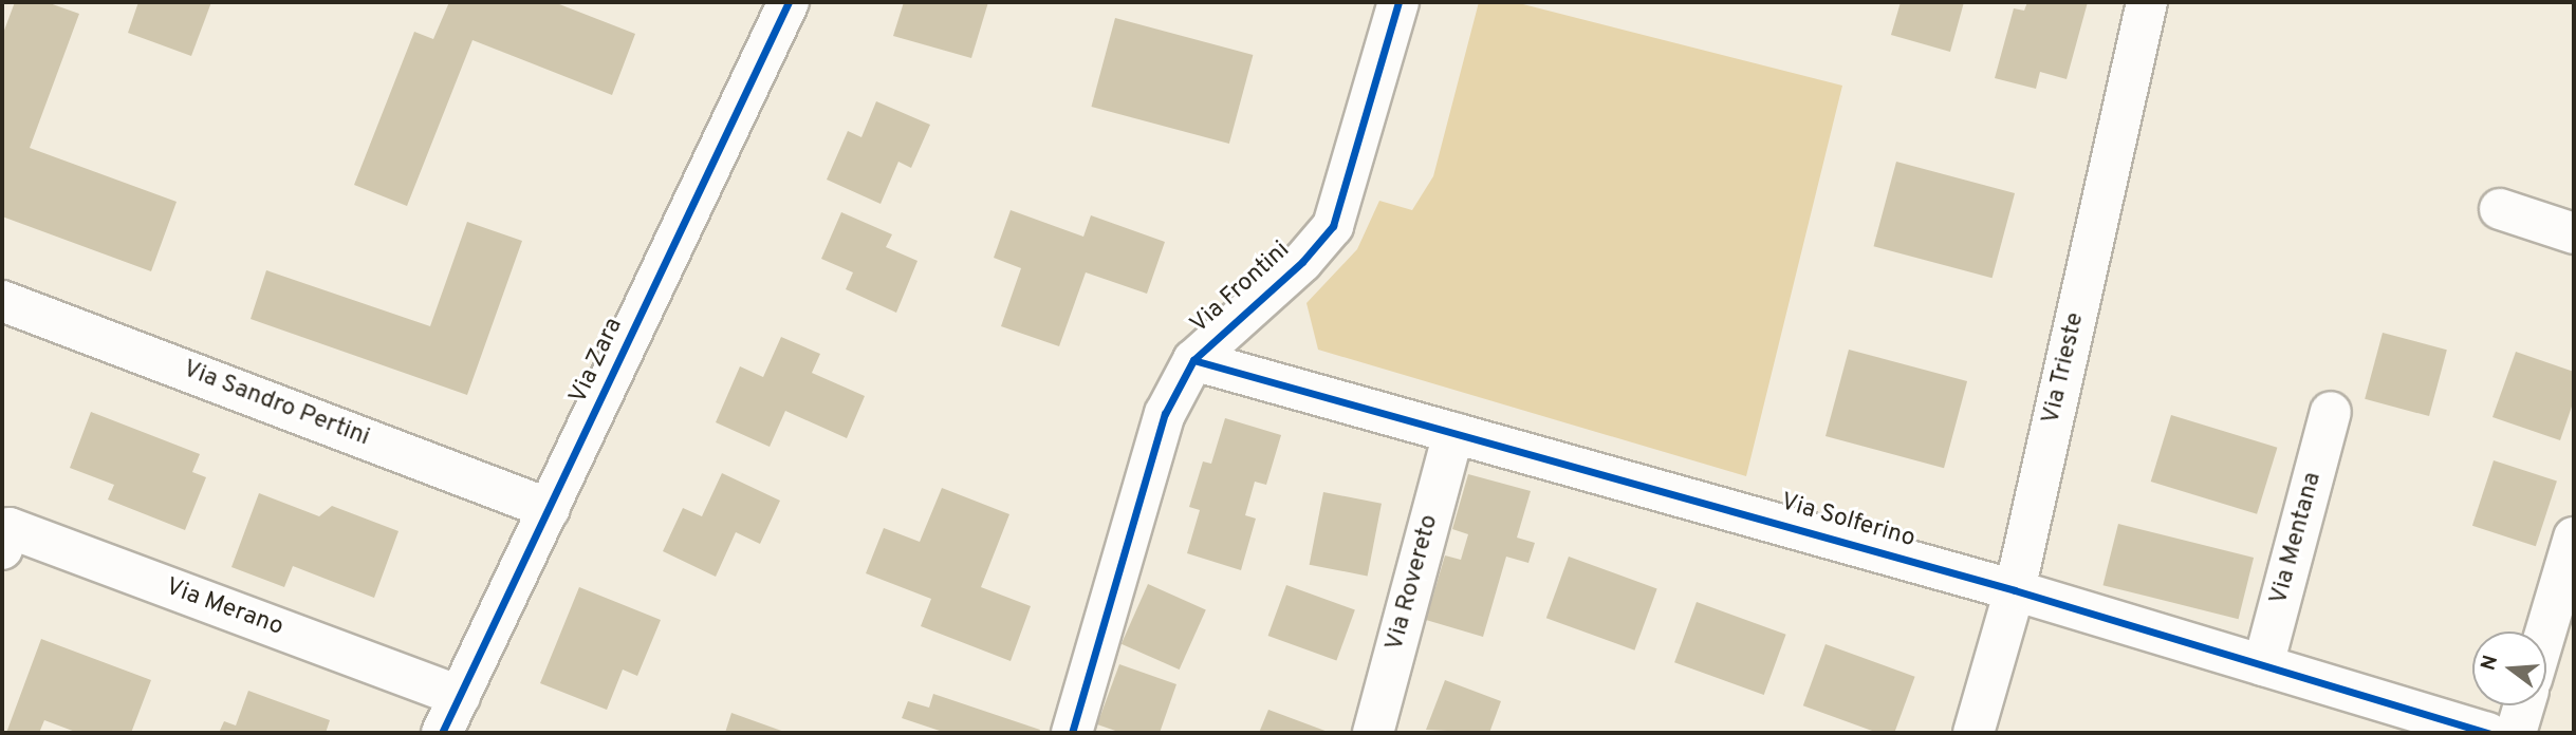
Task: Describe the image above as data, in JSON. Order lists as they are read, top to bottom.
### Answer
{
  "streets": {
    "street": [
      "Via Frontini",
      "Via Zara",
      "Via Trieste",
      "Via Sandro Pertini",
      "Via Solferino",
      "Via Mentana",
      "Via Rovereto",
      "Via Merano"
    ]
  },
  "crossings": [
    ["Via Frontini", "Via Solferino"],
    ["Via Zara", "Via Sandro Pertini"],
    ["Via Zara", "Via Merano"],
    ["Via Trieste", "Via Solferino"],
    ["Via Solferino", "Via Mentana"],
    ["Via Solferino", "Via Rovereto"]
  ],
  "north": "left"
}
